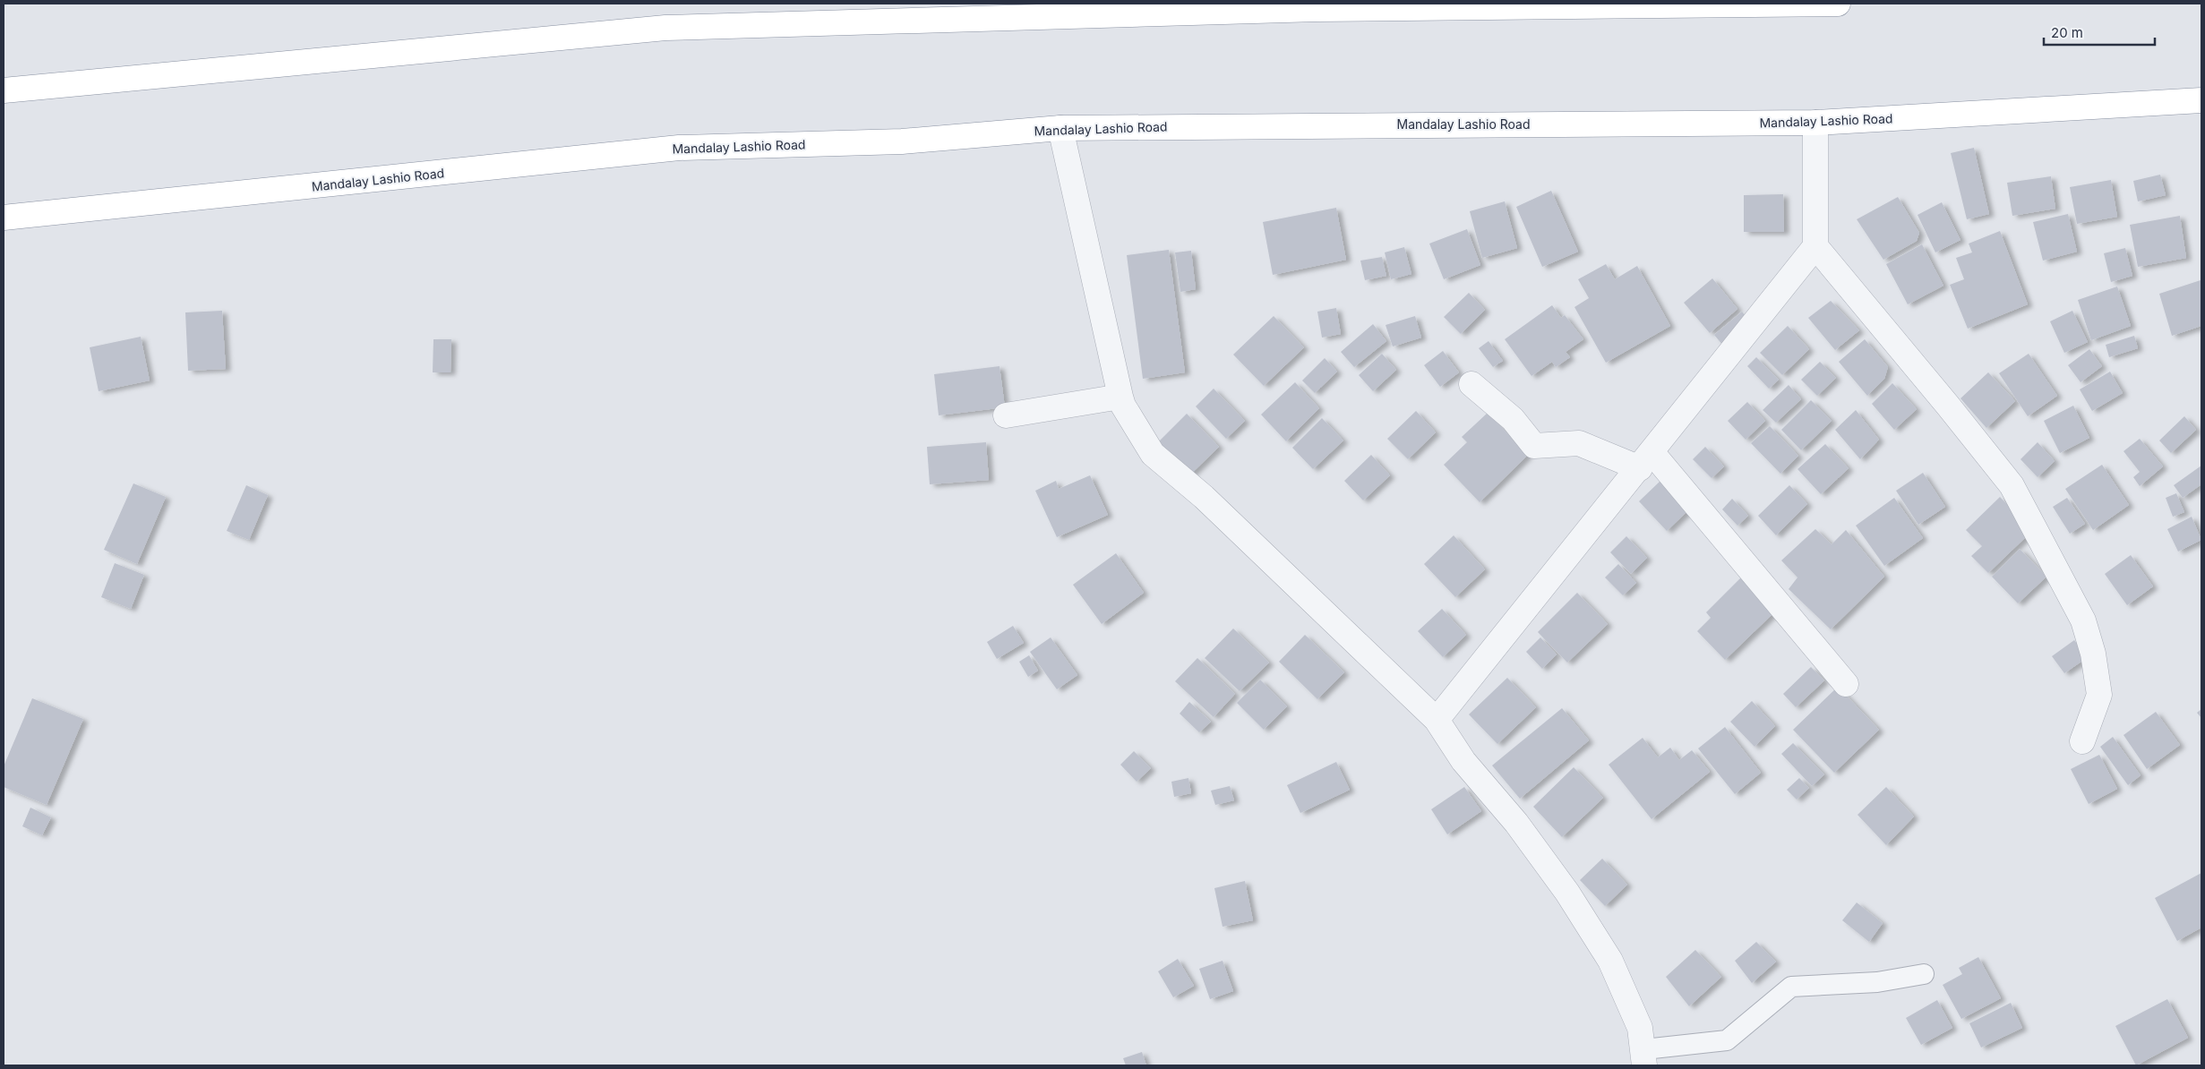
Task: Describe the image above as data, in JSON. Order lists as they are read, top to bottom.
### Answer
{
  "streets": {
    "highway": ["Mandalay Lashio Road"]
  },
  "scale_bar": "20 m"
}
